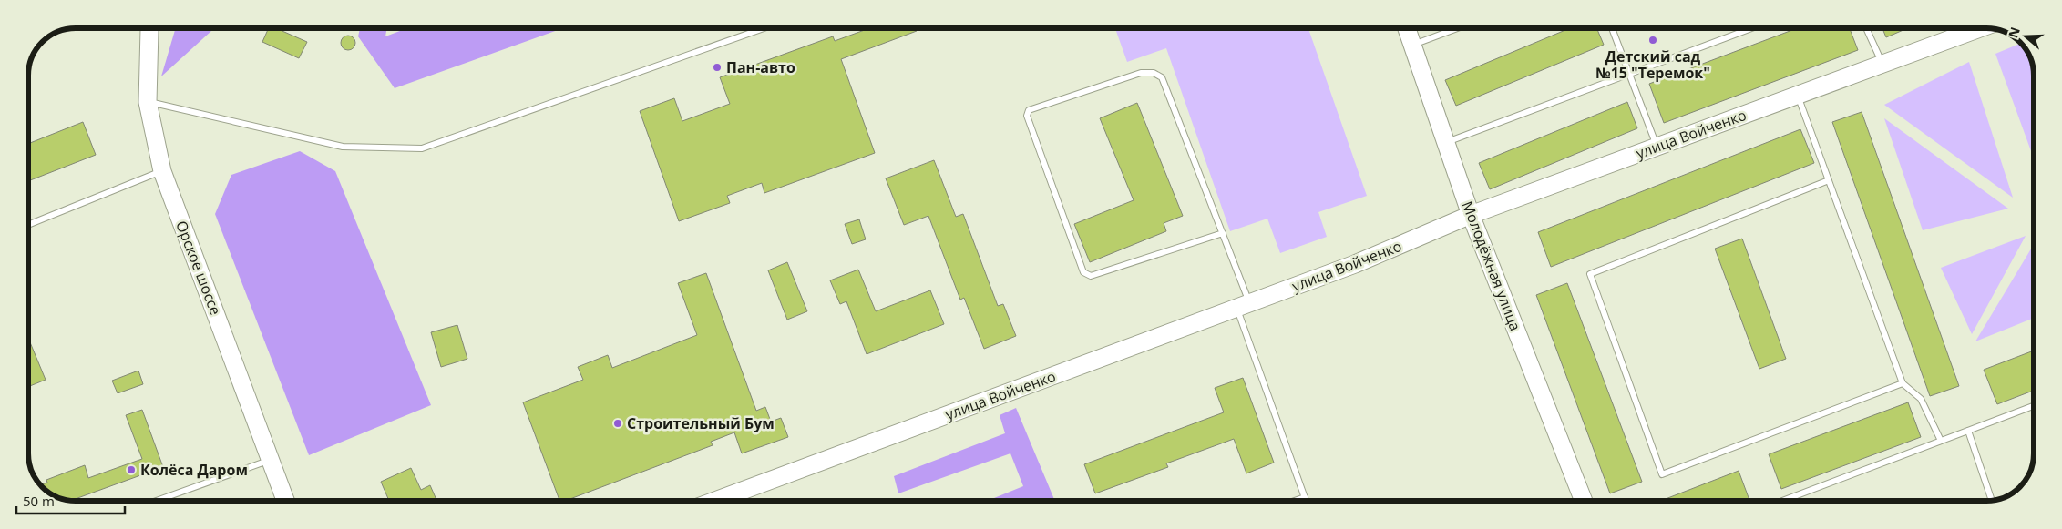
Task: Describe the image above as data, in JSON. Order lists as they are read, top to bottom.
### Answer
{
  "streets": {
    "main road": ["улица Войченко", "Молодёжная улица", "Орское шоссе"]
  },
  "crossings": [
    ["улица Войченко", "Молодёжная улица"]
  ],
  "places": [
    "Детский сад №15 \"Теремок\"",
    "Пан-авто",
    "Строительный Бум",
    "Колёса Даром"
  ],
  "scale_bar": "50 m",
  "north": "left"
}
